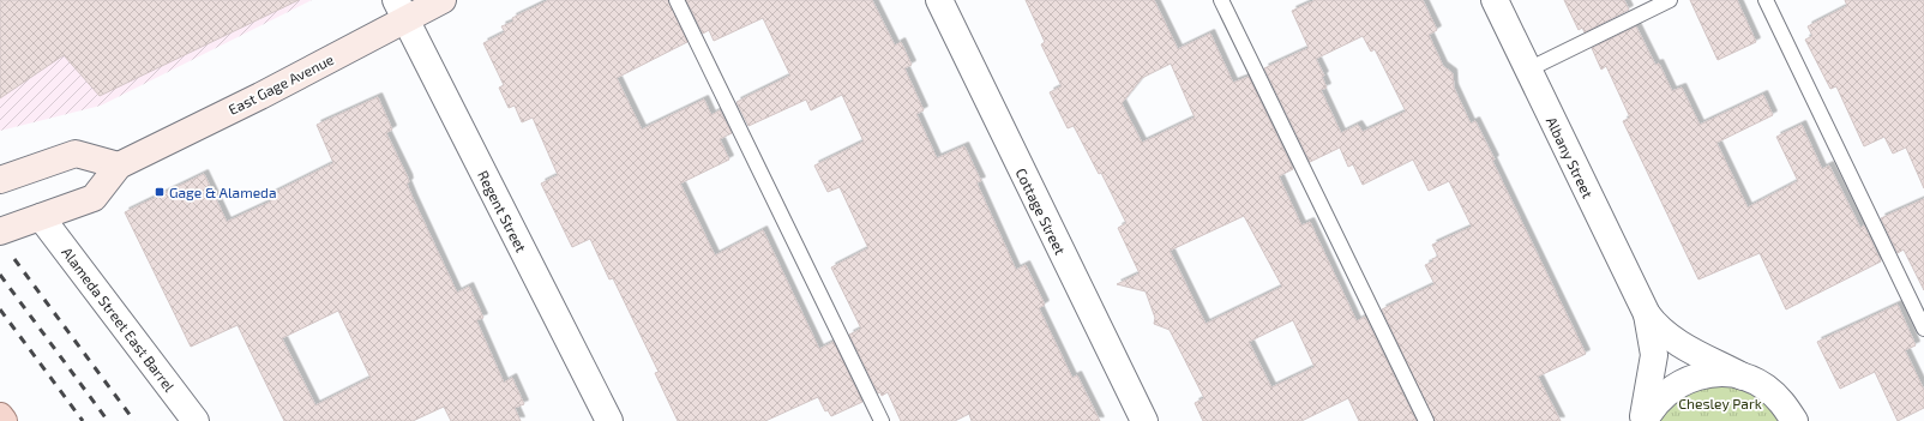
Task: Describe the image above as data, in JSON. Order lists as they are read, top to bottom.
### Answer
{
  "streets": {
    "main road": ["East Gage Avenue"],
    "street": [
      "Albany Street",
      "Regent Street",
      "Cottage Street",
      "Alameda Street East Barrel"
    ]
  },
  "crossings": [
    ["East Gage Avenue", "Regent Street"],
    ["East Gage Avenue", "Alameda Street East Barrel"]
  ],
  "parks": ["Chesley Park"],
  "places": {
    "transit": ["Gage & Alameda"]
  }
}
